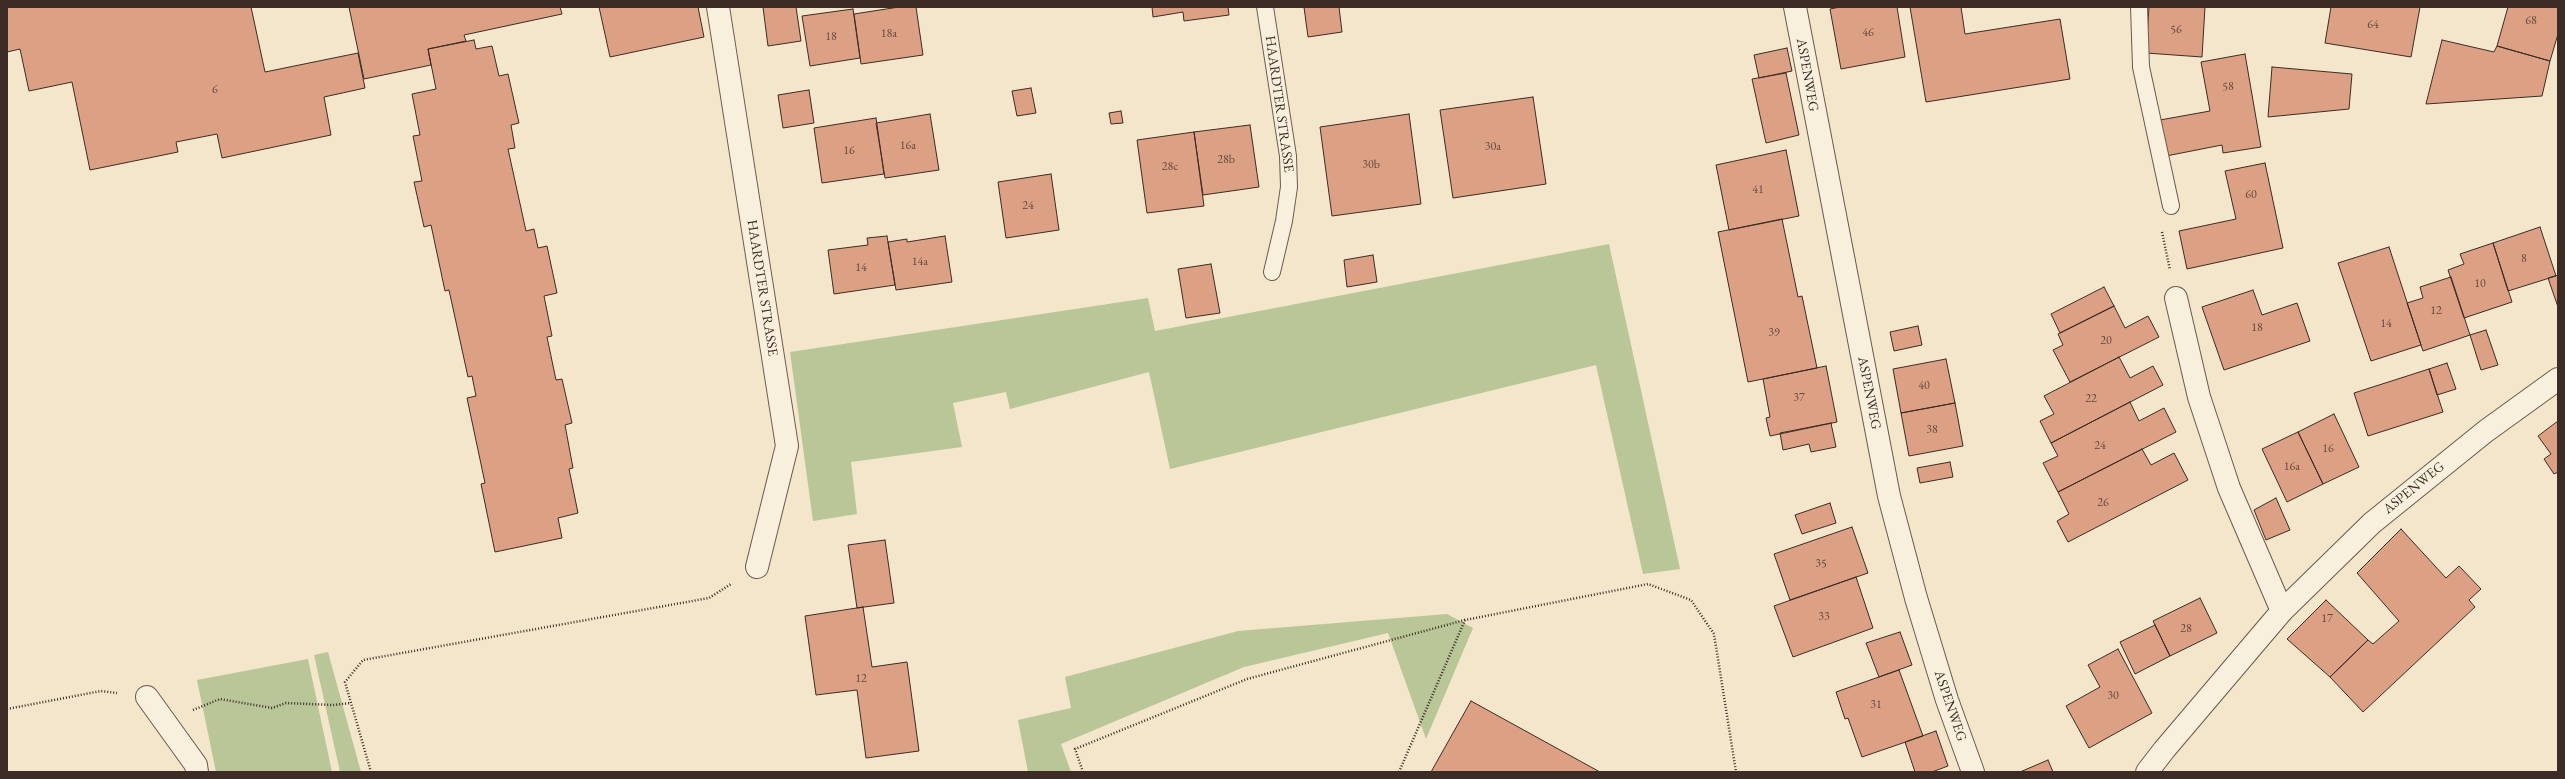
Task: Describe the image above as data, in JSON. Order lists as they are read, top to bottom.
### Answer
{
  "streets": {
    "street": ["ASPENWEG", "HAARDTER STRASSE"]
  },
  "house_numbers": [
    "68",
    "64",
    "56",
    "46",
    "18a",
    "18",
    "58",
    "6",
    "16a",
    "30a",
    "16",
    "28b",
    "30b",
    "28c",
    "41",
    "60",
    "24",
    "8",
    "14a",
    "14",
    "10",
    "12",
    "14",
    "18",
    "39",
    "20",
    "40",
    "37",
    "22",
    "38",
    "24",
    "16",
    "16a",
    "26",
    "35",
    "33",
    "17",
    "28",
    "12",
    "30",
    "31"
  ]
}
